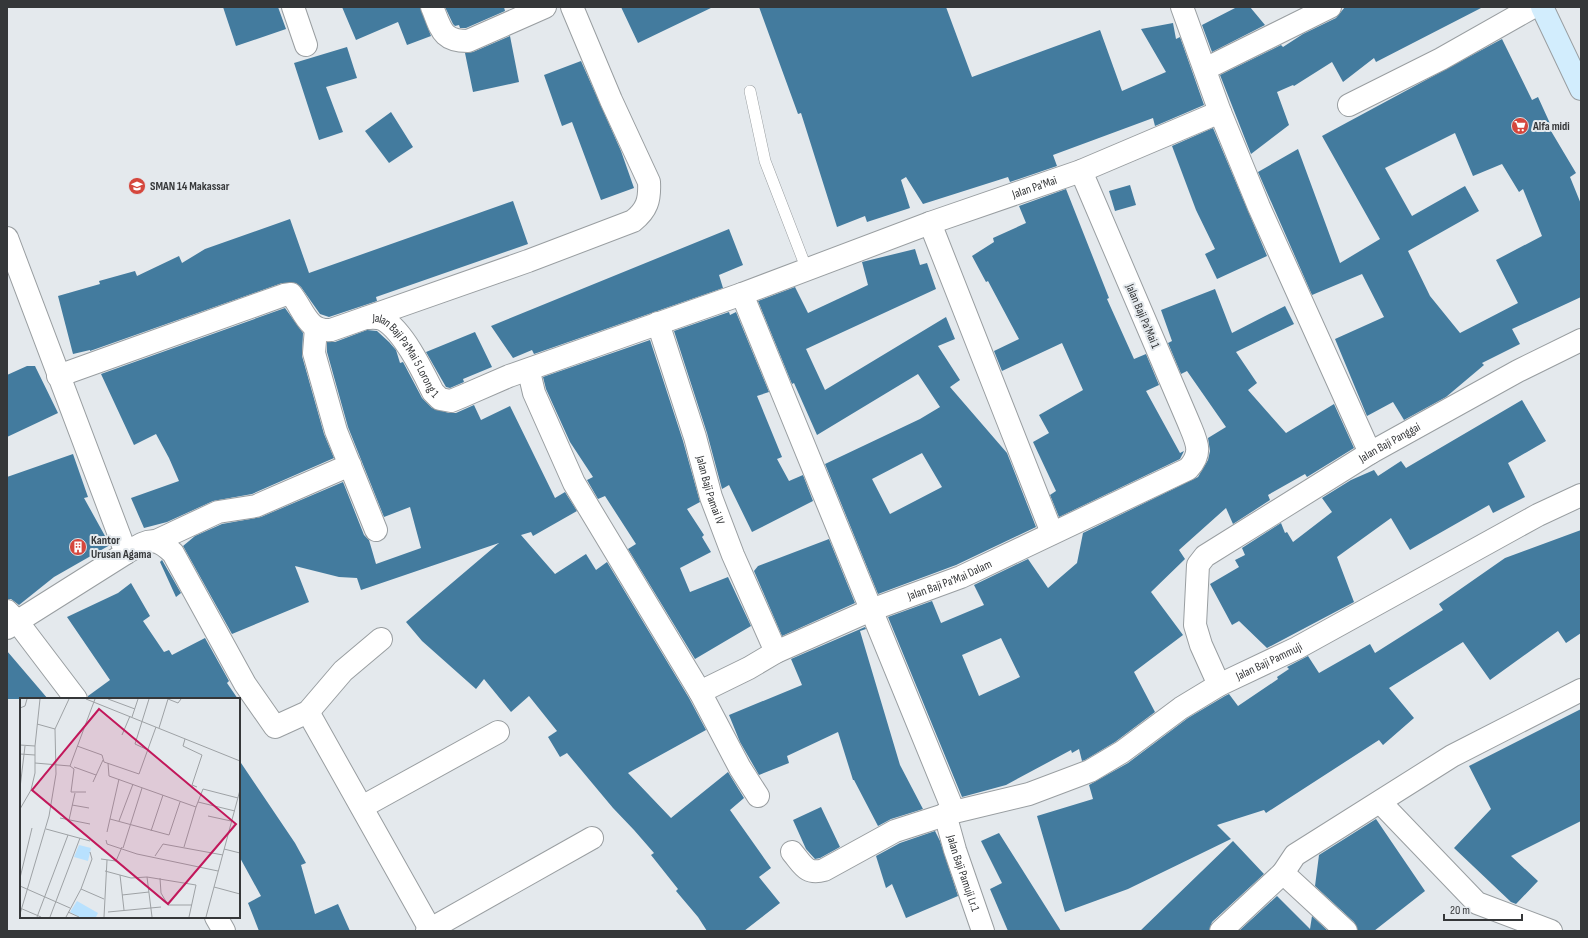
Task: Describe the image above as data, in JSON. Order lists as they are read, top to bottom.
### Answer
{
  "streets": {
    "street": [
      "Jalan Pa'Mai",
      "Jalan Baji Pa'Mai 1",
      "Jalan Baji Pa'Mai 5 Lorong 1",
      "Jalan Baji Panggai",
      "Jalan Baji Pamai IV",
      "Jalan Baji Pa'Mai Dalam",
      "Jalan Baji Pammuji",
      "Jalan Baji Pamuji Lr.1"
    ]
  },
  "crossings": [
    ["Jalan Pa'Mai", "Jalan Baji Pa'Mai 1"],
    ["Jalan Pa'Mai", "Jalan Baji Pa'Mai 5 Lorong 1"],
    ["Jalan Pa'Mai", "Jalan Baji Pamai IV"],
    ["Jalan Pa'Mai", "Jalan Baji Pamuji Lr.1"],
    ["Jalan Baji Pa'Mai 1", "Jalan Baji Pa'Mai Dalam"],
    ["Jalan Baji Pa'Mai 5 Lorong 1", "Jalan Baji Pamai IV"],
    ["Jalan Baji Panggai", "Jalan Baji Pammuji"],
    ["Jalan Baji Pamai IV", "Jalan Baji Pa'Mai Dalam"],
    ["Jalan Baji Pa'Mai Dalam", "Jalan Baji Pamuji Lr.1"],
    ["Jalan Baji Pammuji", "Jalan Baji Pamuji Lr.1"]
  ],
  "places": {
    "supermarket": ["Alfa midi"],
    "school or university": ["SMAN 14 Makassar"],
    "building": ["Kantor Urusan Agama"]
  },
  "scale_bar": "20 m"
}
